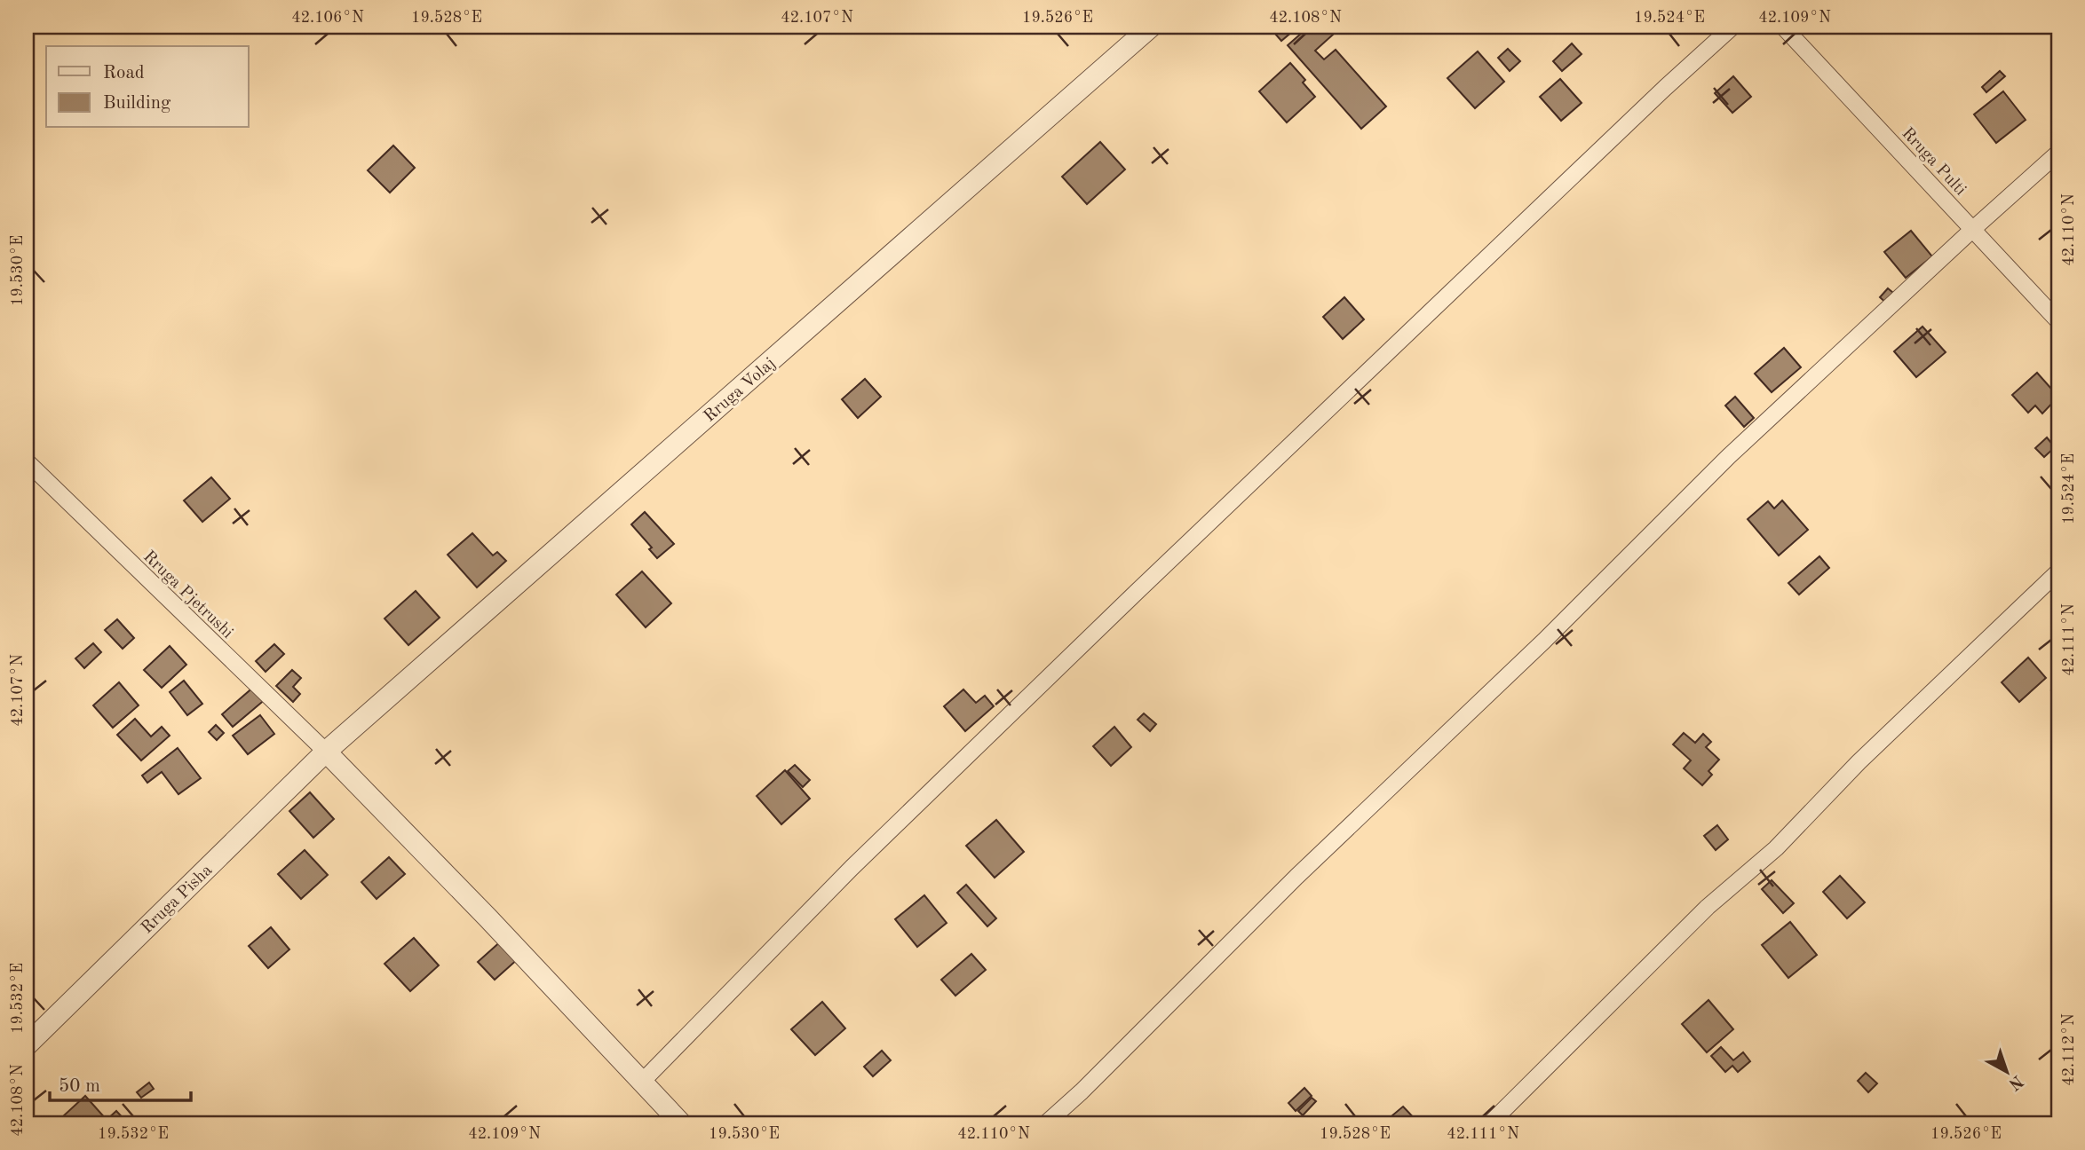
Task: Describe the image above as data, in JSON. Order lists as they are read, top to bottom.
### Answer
{
  "streets": {
    "street": [
      "Rruga Pulti",
      "Rruga Volaj",
      "Rruga Pjetrushi",
      "Rruga Pisha"
    ]
  },
  "crossings": [
    ["Rruga Volaj", "Rruga Pjetrushi"],
    ["Rruga Volaj", "Rruga Pisha"],
    ["Rruga Pjetrushi", "Rruga Pisha"]
  ],
  "legend": ["Road", "Building"],
  "scale_bar": "50 m",
  "north": "bottom right",
  "coordinates": [
    "42.106°N",
    "19.528°E",
    "42.107°N",
    "19.526°E",
    "42.108°N",
    "19.524°E",
    "42.109°N",
    "42.110°N",
    "19.530°E",
    "42.111°N",
    "19.532°E",
    "42.112°N"
  ]
}
